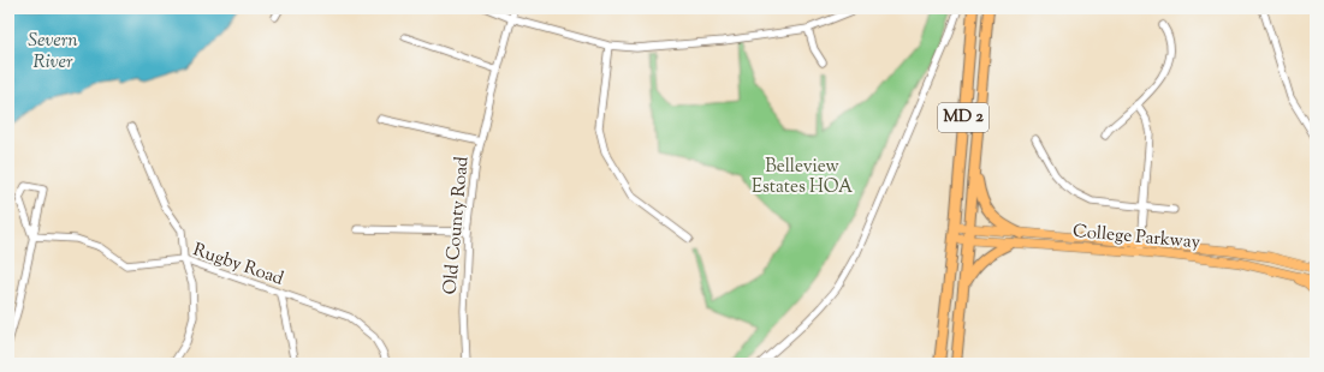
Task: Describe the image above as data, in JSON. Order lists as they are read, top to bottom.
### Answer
{
  "streets": {
    "highway": ["MD 2"],
    "main road": ["College Parkway"],
    "street": ["Old County Road", "Rugby Road"]
  },
  "crossings": [
    ["MD 2", "College Parkway"]
  ],
  "water": ["Severn River"],
  "parks": ["Belleview Estates HOA"]
}
